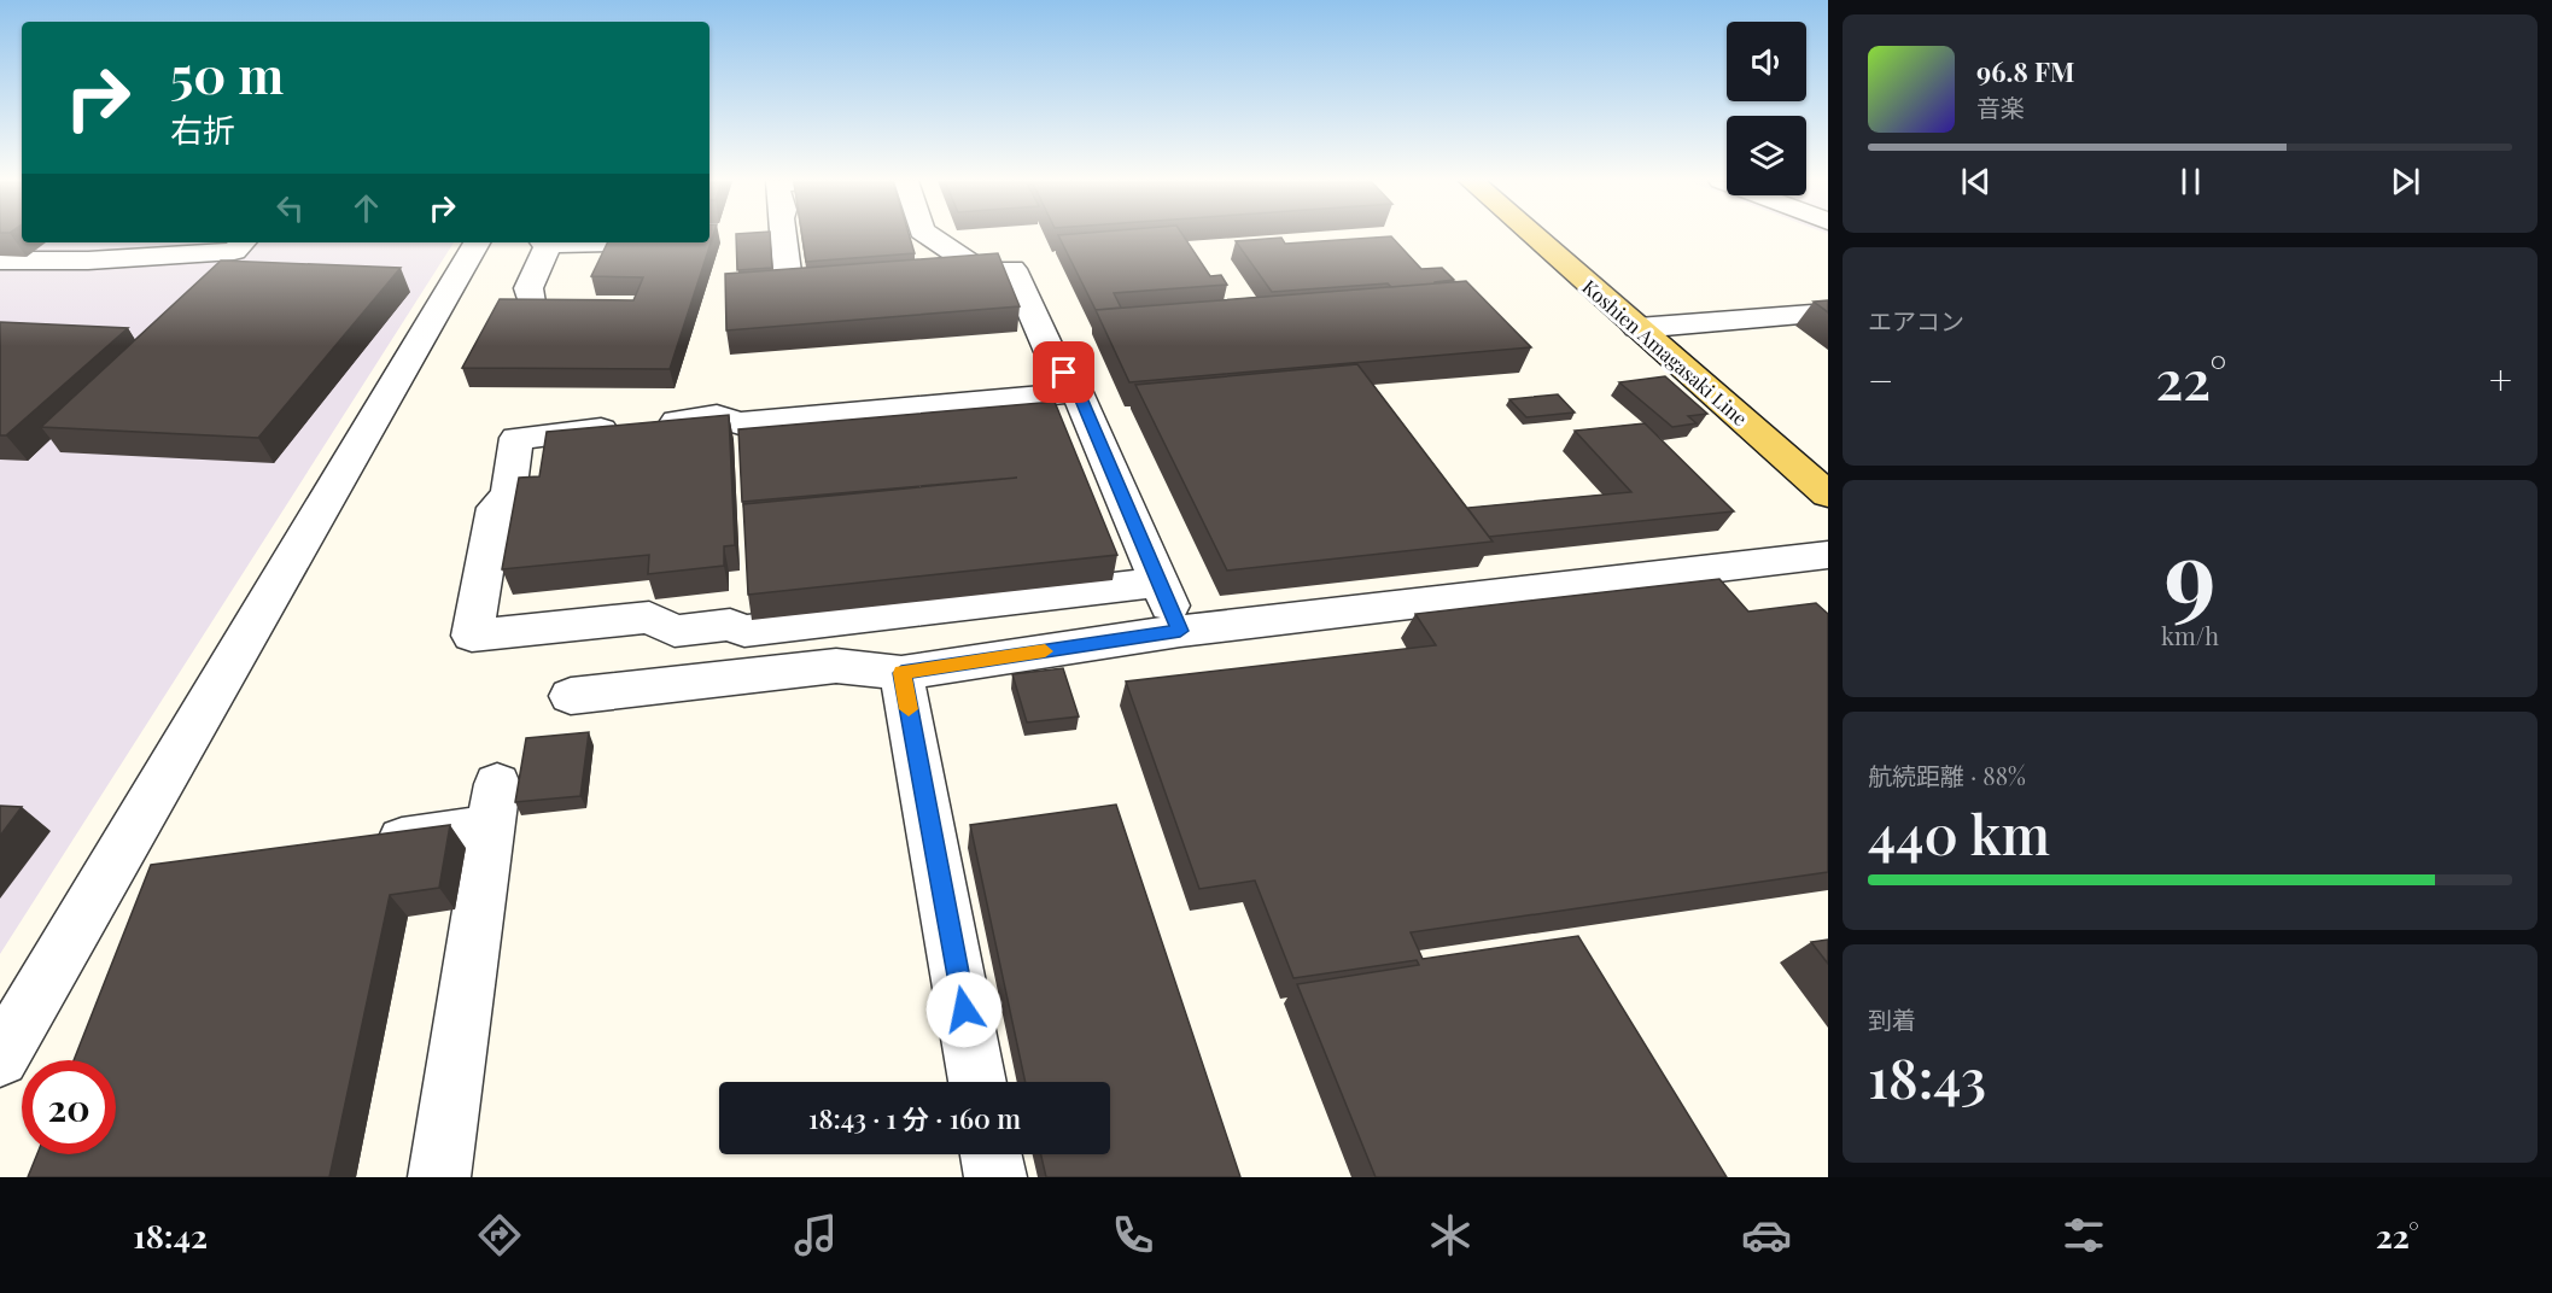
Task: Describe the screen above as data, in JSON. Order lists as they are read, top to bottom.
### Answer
{
  "streets": {
    "main road": ["Koshien Amagasaki Line"]
  },
  "page": {
    "turn": ["50 m", "右折"],
    "song": ["96.8 FM", "音楽"],
    "tile": [
      "エアコン",
      ["9", "km/h"],
      ["航続距離 · 88%", "440 km"],
      ["到着", "18:43"]
    ],
    "heat": ["−", "22°", "+"],
    "limit": "20",
    "trip": "18:43 · 1 分 · 160 m",
    "tabs": ["18:42", "22°"]
  }
}
